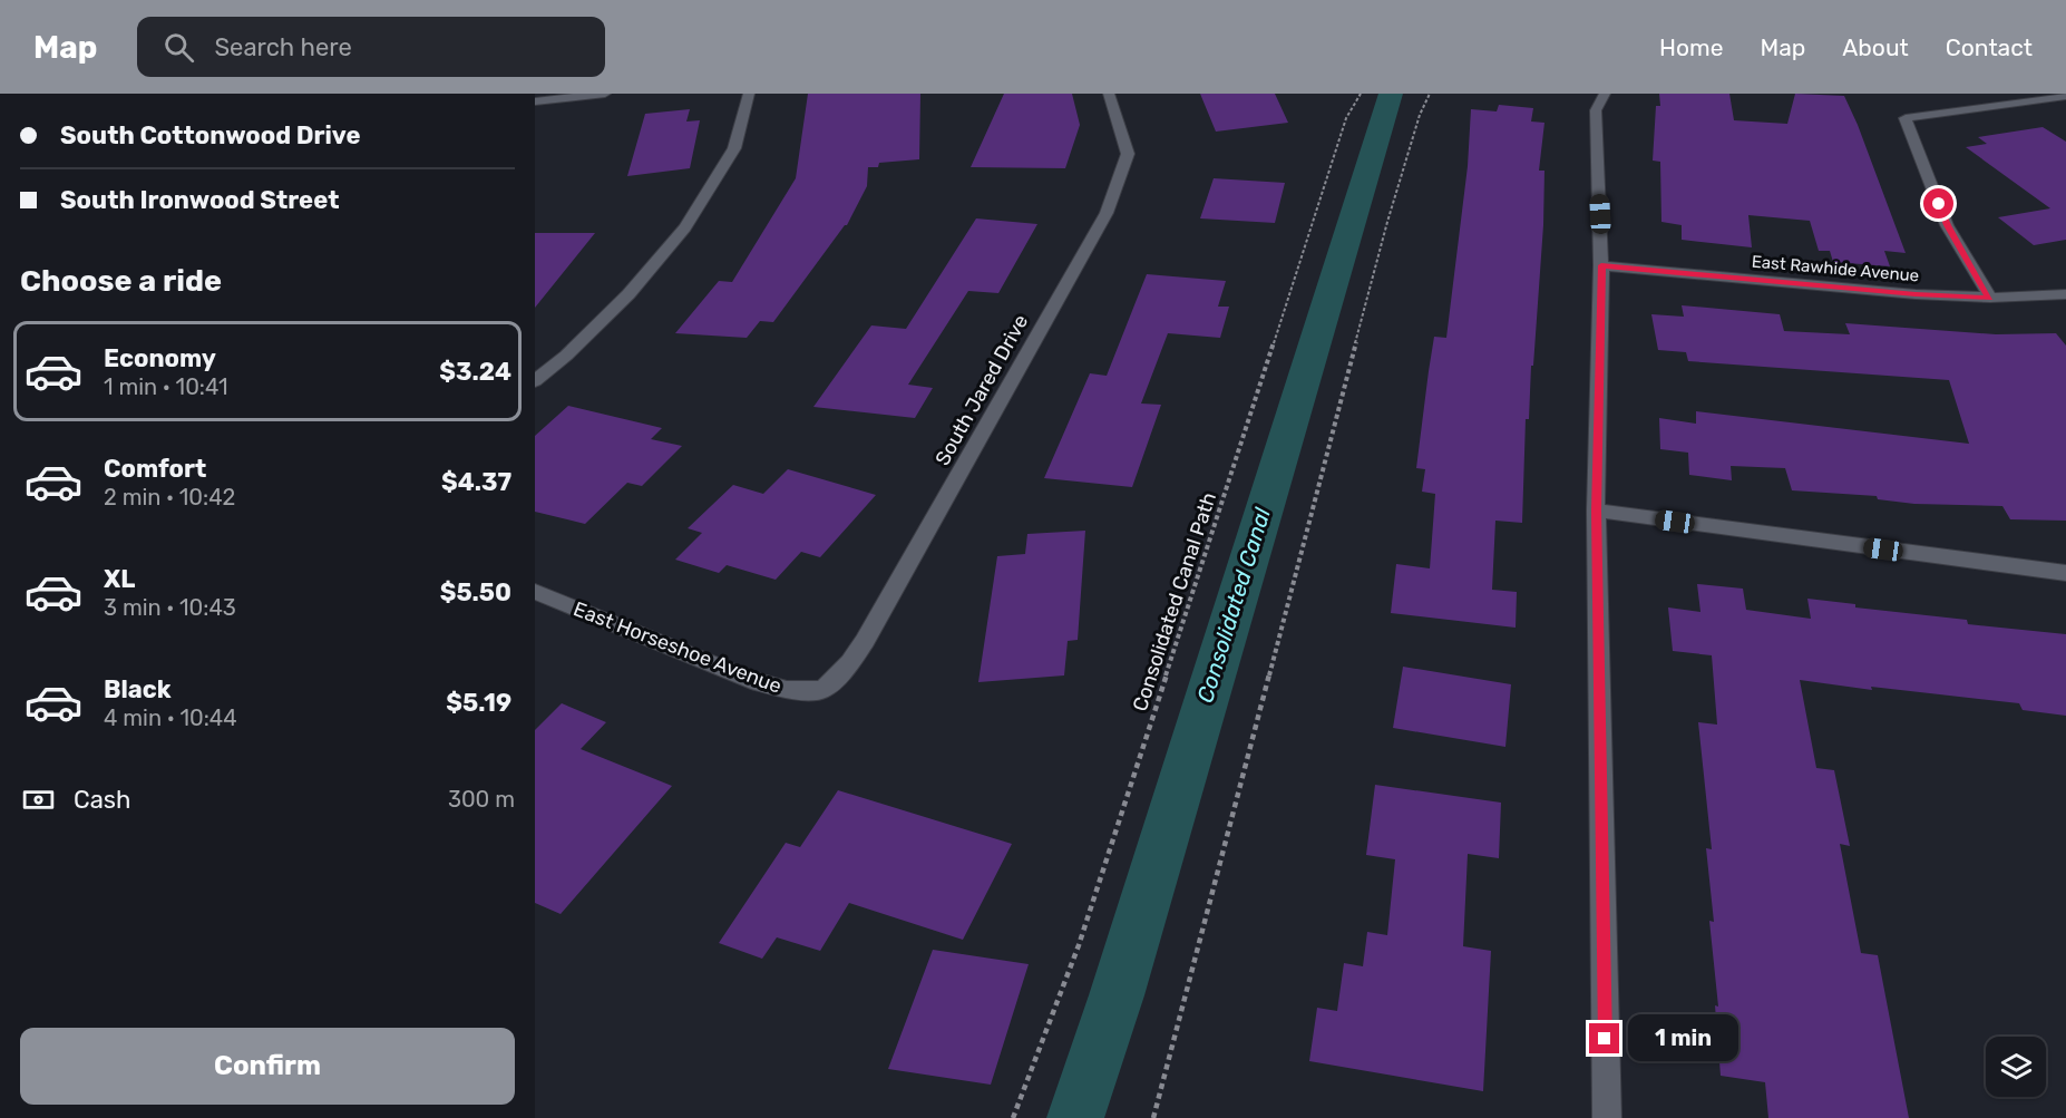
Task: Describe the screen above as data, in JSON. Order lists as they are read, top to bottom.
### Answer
{
  "streets": {
    "street": ["East Rawhide Avenue", "South Jared Drive", "East Horseshoe Avenue"],
    "path": ["Consolidated Canal Path"]
  },
  "crossings": [
    ["South Jared Drive", "East Horseshoe Avenue"]
  ],
  "water": ["Consolidated Canal"],
  "page": {
    "header": "Map",
    "search": "Search here",
    "nav": [
      "Home",
      "Map",
      "About",
      "Contact"
    ],
    "banner": ["South Cottonwood Drive", "South Ironwood Street"],
    "heading": "Choose a ride",
    "list": [
      {
        "name": "Economy",
        "note": "1 min · 10:41",
        "value": "$3.24"
      },
      {
        "name": "Comfort",
        "note": "2 min · 10:42",
        "value": "$4.37"
      },
      {
        "name": "XL",
        "note": "3 min · 10:43",
        "value": "$5.50"
      },
      {
        "name": "Black",
        "note": "4 min · 10:44",
        "value": "$5.19"
      }
    ],
    "pay": ["Cash", "300 m"],
    "buttons": "Confirm",
    "bubble": "1 min"
  }
}
